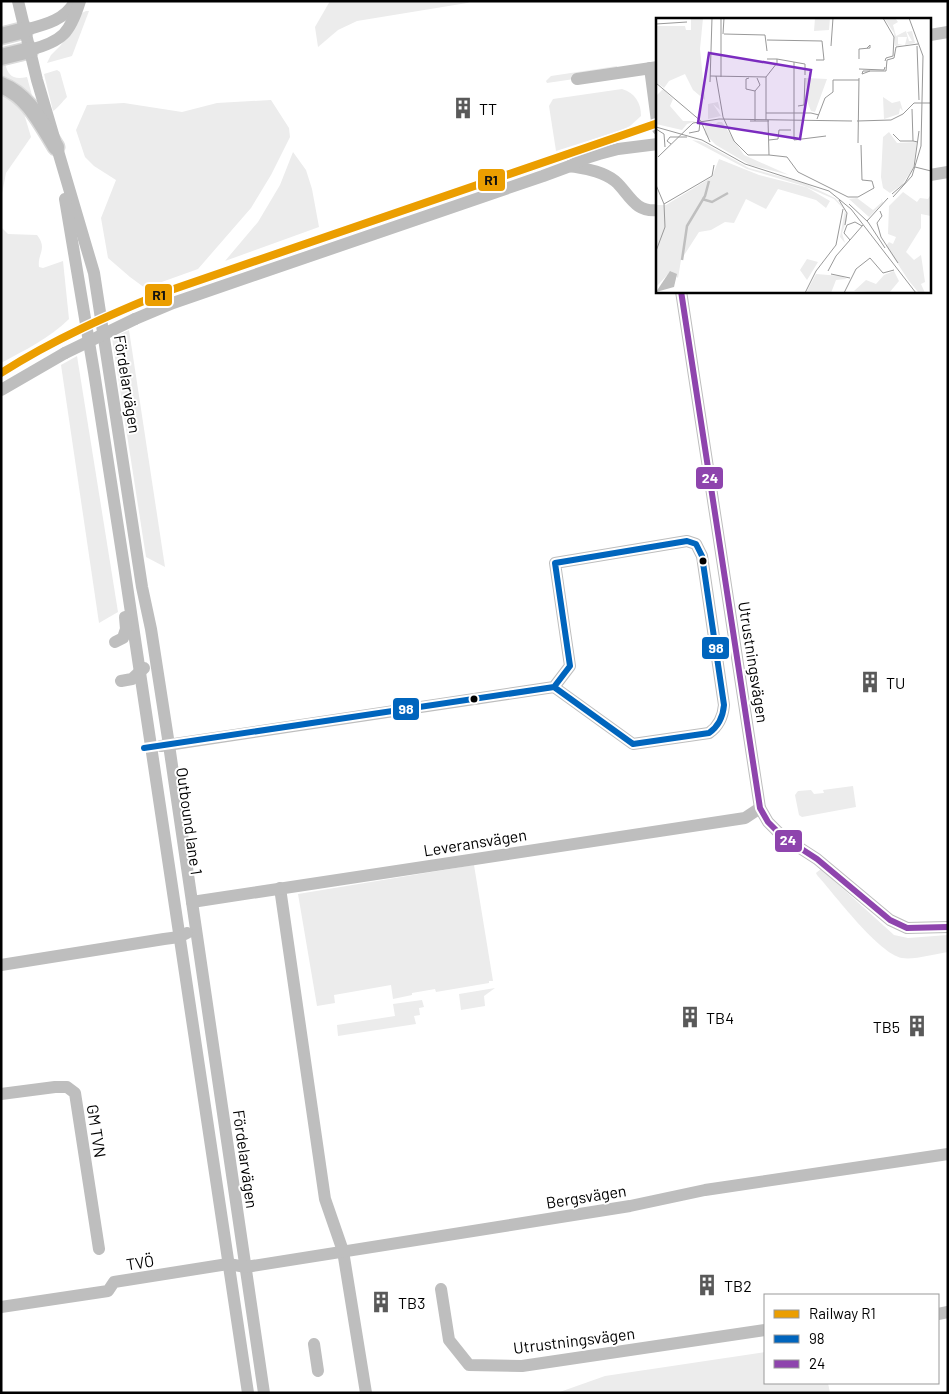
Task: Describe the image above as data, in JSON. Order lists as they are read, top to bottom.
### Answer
{
  "streets": {
    "street": [
      "Fördelarvägen",
      "Utrustningsvägen",
      "Outbound lane 1",
      "Leveransvägen",
      "GM TVN",
      "Bergsvägen",
      "TVÖ"
    ]
  },
  "crossings": [
    ["Fördelarvägen", "Outbound lane 1"],
    ["Fördelarvägen", "Bergsvägen"],
    ["Fördelarvägen", "TVÖ"],
    ["Utrustningsvägen", "Leveransvägen"],
    ["Bergsvägen", "TVÖ"]
  ],
  "places": {
    "building": [
      "TT",
      "TU",
      "TB4",
      "TB5",
      "TB2",
      "TB3"
    ]
  },
  "lines": ["rail line R1", "transit line 24", "transit line 98"],
  "legend": ["Railway R1", "98", "24"]
}
